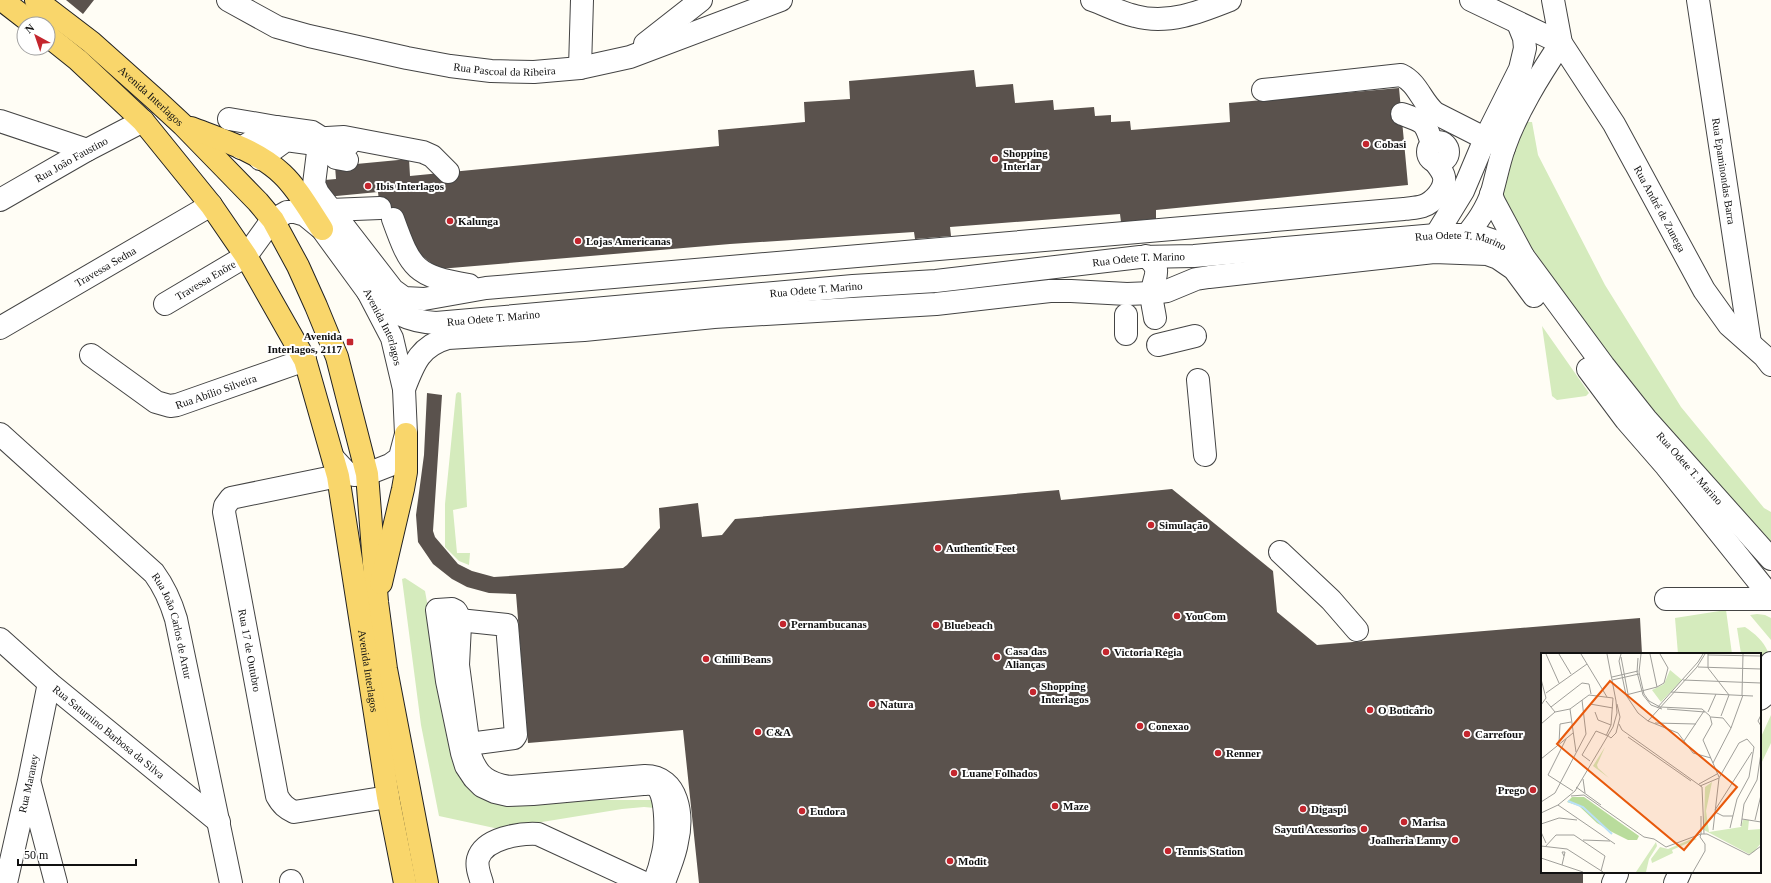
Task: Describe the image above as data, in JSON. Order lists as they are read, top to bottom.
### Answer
{
  "streets": {
    "main road": ["Avenida Interlagos"],
    "street": [
      "Rua Pascoal da Ribeira",
      "Rua João Faustino",
      "Rua Epaminondas Barra",
      "Rua André de Zunega",
      "Rua Odete T. Marino",
      "Travessa Sedna",
      "Travessa Enõre",
      "Rua Abílio Silveira",
      "Rua João Carlos de Artur",
      "Rua 17 de Outubro",
      "Rua Saturnino Barbosa da Silva",
      "Rua Maraney"
    ]
  },
  "crossings": [
    ["Avenida Interlagos", "Rua João Faustino"],
    ["Avenida Interlagos", "Rua Odete T. Marino"],
    ["Avenida Interlagos", "Travessa Sedna"],
    ["Avenida Interlagos", "Travessa Enõre"],
    ["Avenida Interlagos", "Rua Abílio Silveira"],
    ["Avenida Interlagos", "Rua 17 de Outubro"],
    ["Rua Epaminondas Barra", "Rua André de Zunega"],
    ["Rua João Carlos de Artur", "Rua Saturnino Barbosa da Silva"],
    ["Rua Saturnino Barbosa da Silva", "Rua Maraney"]
  ],
  "places": {
    "other": [
      "Cobasi",
      "Shopping Interlar",
      "Ibis Interlagos",
      "Kalunga",
      "Lojas Americanas",
      "Simulação",
      "Authentic Feet",
      "YouCom",
      "Pernambucanas",
      "Bluebeach",
      "Victoria Régia",
      "Casa das Alianças",
      "Chilli Beans",
      "Shopping Interlagos",
      "Natura",
      "O Boticário",
      "Conexao",
      "C&A",
      "Carrefour",
      "Renner",
      "Luane Folhados",
      "Prego",
      "Maze",
      "Digaspi",
      "Eudora",
      "Marisa",
      "Sayuti Acessorios",
      "Joalheria Lanny",
      "Tennis Station",
      "Modit"
    ],
    "transit": ["Avenida Interlagos, 2117"]
  },
  "scale_bar": "50 m",
  "north": "top left"
}
